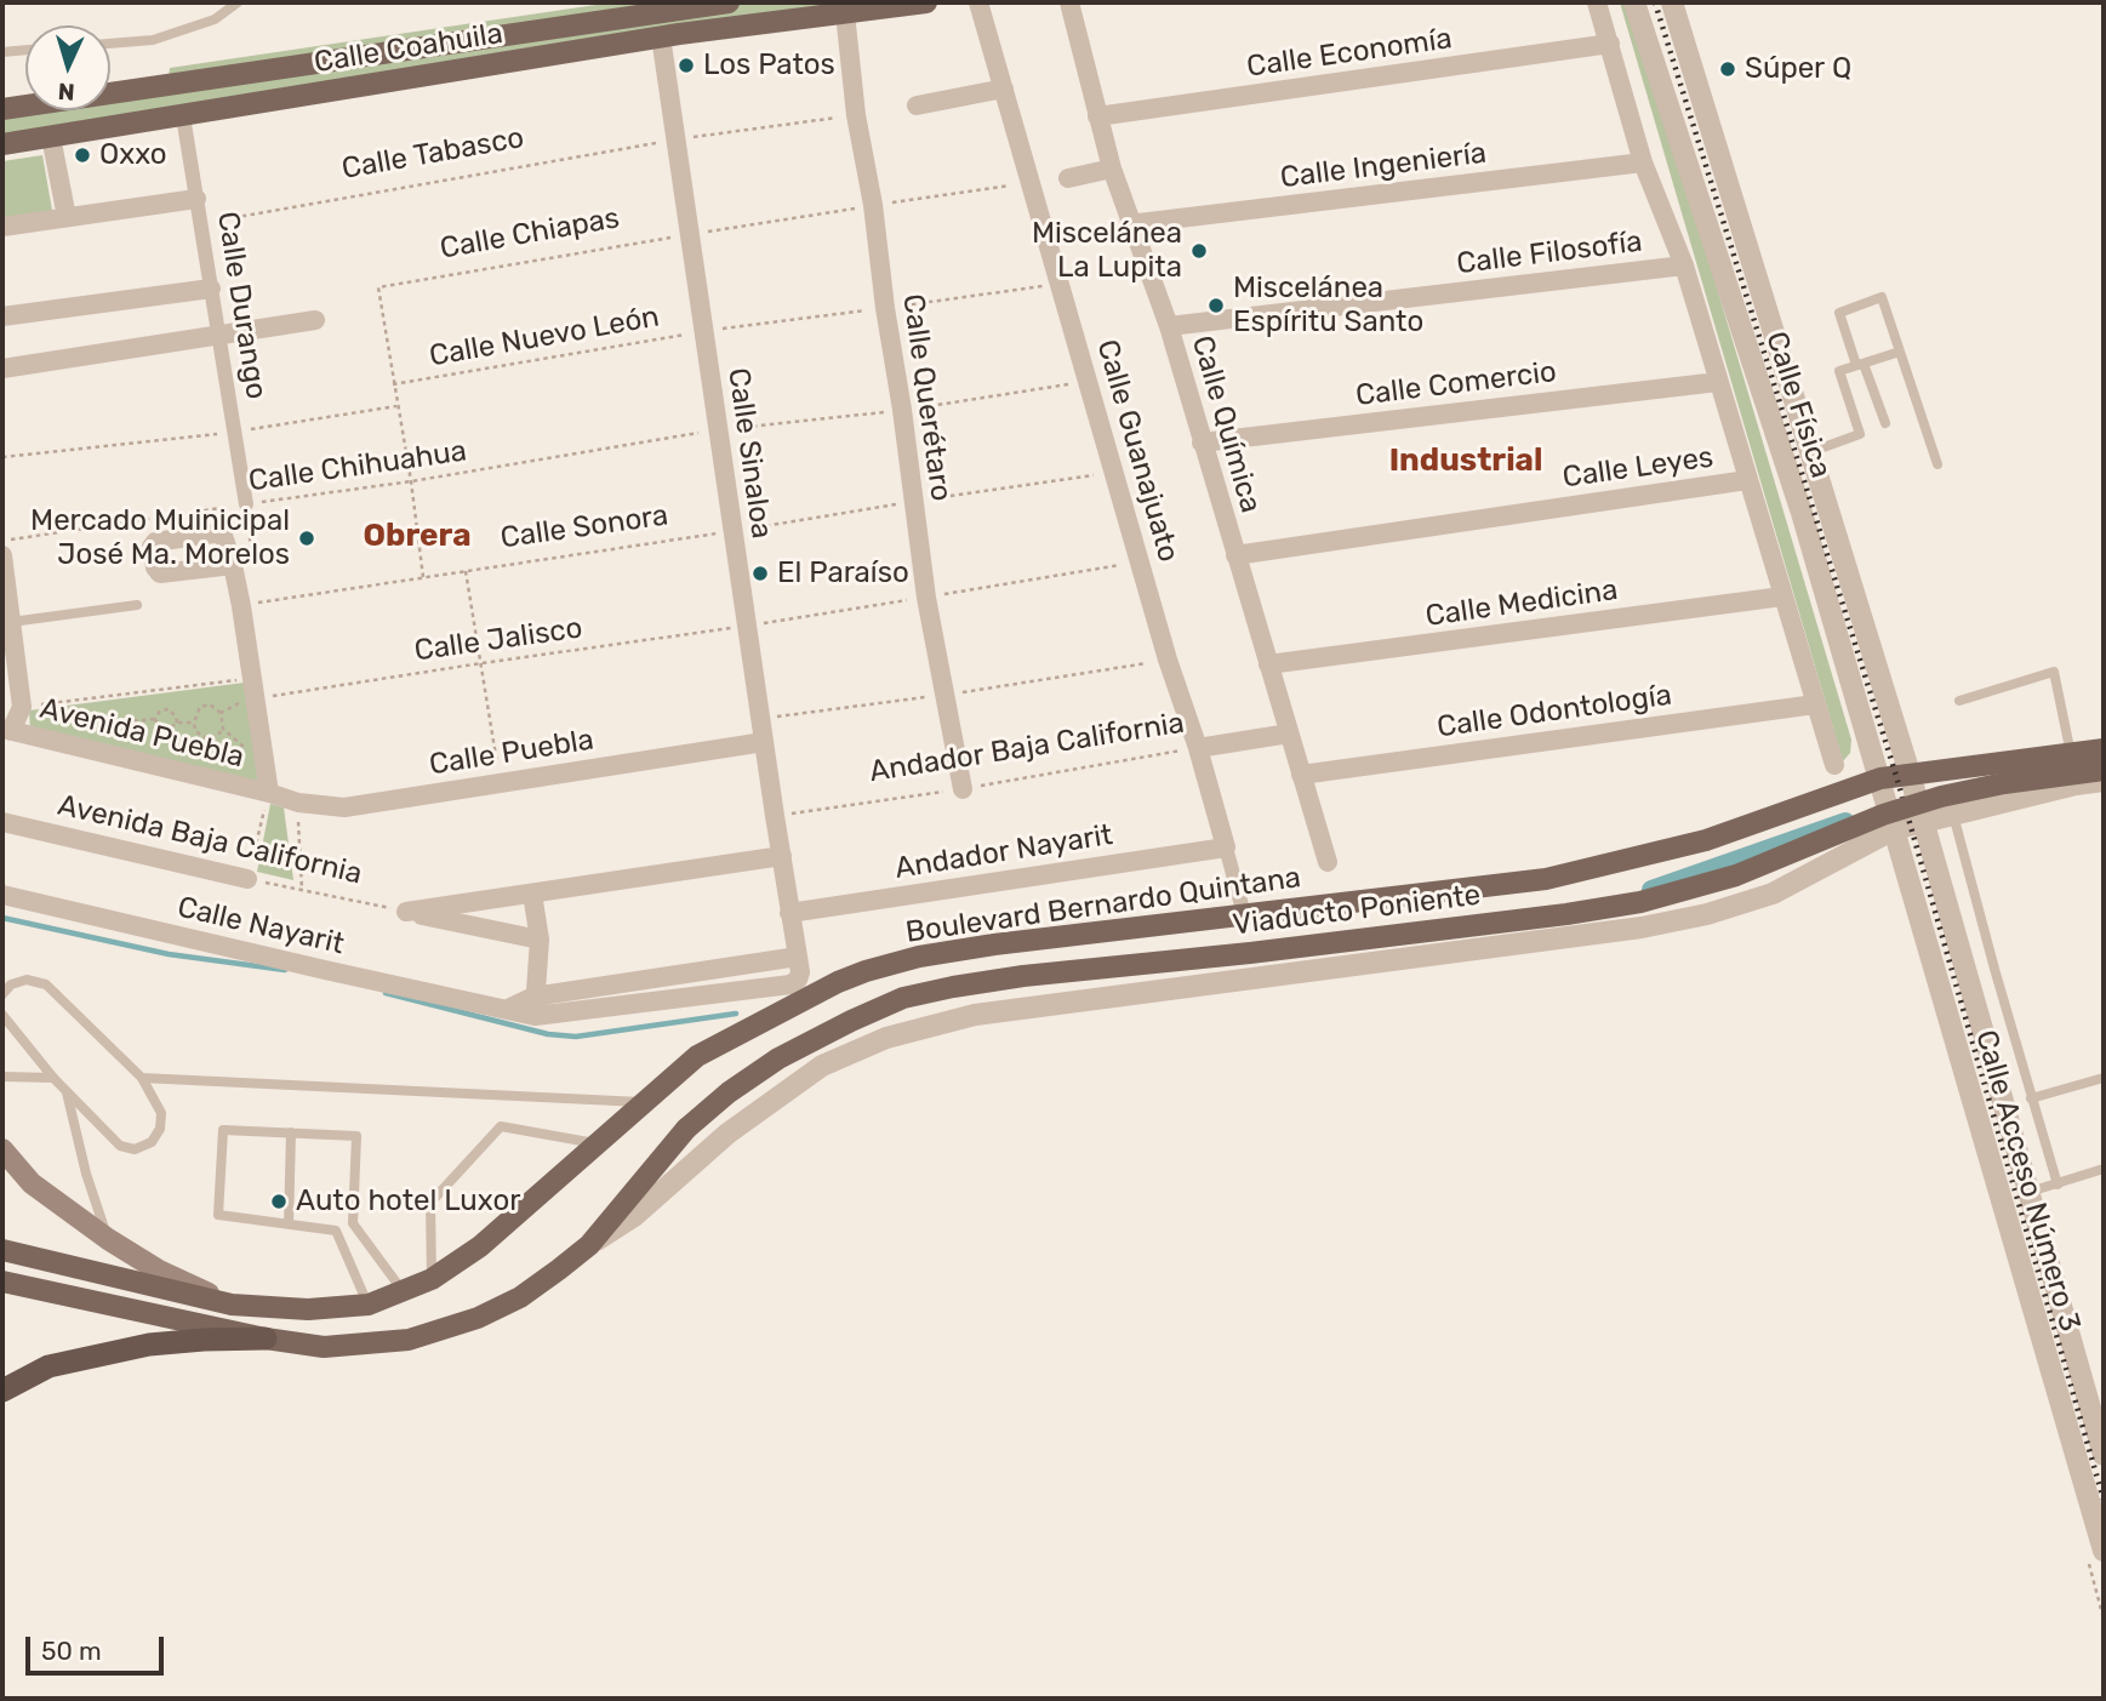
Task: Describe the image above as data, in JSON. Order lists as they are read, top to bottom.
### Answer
{
  "streets": {
    "main road": ["Calle Coahuila", "Boulevard Bernardo Quintana", "Viaducto Poniente"],
    "street": [
      "Calle Economía",
      "Calle Ingeniería",
      "Calle Filosofía",
      "Calle Durango",
      "Calle Comercio",
      "Calle Querétaro",
      "Calle Física",
      "Calle Química",
      "Calle Guanajuato",
      "Calle Sinaloa",
      "Calle Leyes",
      "Calle Medicina",
      "Calle Odontología",
      "Avenida Puebla",
      "Andador Baja California",
      "Calle Puebla",
      "Avenida Baja California",
      "Andador Nayarit",
      "Calle Nayarit",
      "Calle Acceso Número 3"
    ],
    "path": [
      "Calle Tabasco",
      "Calle Chiapas",
      "Calle Nuevo León",
      "Calle Chihuahua",
      "Calle Sonora",
      "Calle Jalisco"
    ]
  },
  "crossings": [
    ["Calle Coahuila", "Calle Durango"],
    ["Calle Coahuila", "Calle Querétaro"],
    ["Calle Coahuila", "Calle Sinaloa"],
    ["Calle Economía", "Calle Química"],
    ["Calle Tabasco", "Calle Durango"],
    ["Calle Tabasco", "Calle Querétaro"],
    ["Calle Tabasco", "Calle Sinaloa"],
    ["Calle Ingeniería", "Calle Química"],
    ["Calle Chiapas", "Calle Nuevo León"],
    ["Calle Chiapas", "Calle Sinaloa"],
    ["Calle Filosofía", "Calle Química"],
    ["Calle Durango", "Calle Chihuahua"],
    ["Calle Nuevo León", "Calle Sinaloa"],
    ["Calle Comercio", "Calle Química"],
    ["Calle Querétaro", "Andador Baja California"],
    ["Calle Física", "Boulevard Bernardo Quintana"],
    ["Calle Física", "Calle Acceso Número 3"],
    ["Calle Química", "Calle Leyes"],
    ["Calle Química", "Calle Medicina"],
    ["Calle Química", "Calle Odontología"],
    ["Calle Química", "Andador Baja California"],
    ["Calle Guanajuato", "Andador Baja California"],
    ["Calle Guanajuato", "Andador Nayarit"],
    ["Calle Guanajuato", "Boulevard Bernardo Quintana"],
    ["Calle Sinaloa", "Calle Chihuahua"],
    ["Calle Sinaloa", "Calle Sonora"],
    ["Calle Sinaloa", "Calle Jalisco"],
    ["Calle Sinaloa", "Andador Baja California"],
    ["Calle Sinaloa", "Calle Puebla"],
    ["Calle Sinaloa", "Andador Nayarit"],
    ["Calle Sinaloa", "Calle Nayarit"],
    ["Avenida Puebla", "Calle Puebla"],
    ["Boulevard Bernardo Quintana", "Calle Acceso Número 3"]
  ],
  "districts": ["Industrial", "Obrera"],
  "places": [
    "Los Patos",
    "Súper Q",
    "Oxxo",
    "Miscelánea La Lupita",
    "Miscelánea Espíritu Santo",
    "Mercado Muinicipal José Ma. Morelos",
    "El Paraíso",
    "Auto hotel Luxor"
  ],
  "scale_bar": "50 m",
  "north": "bottom"
}
